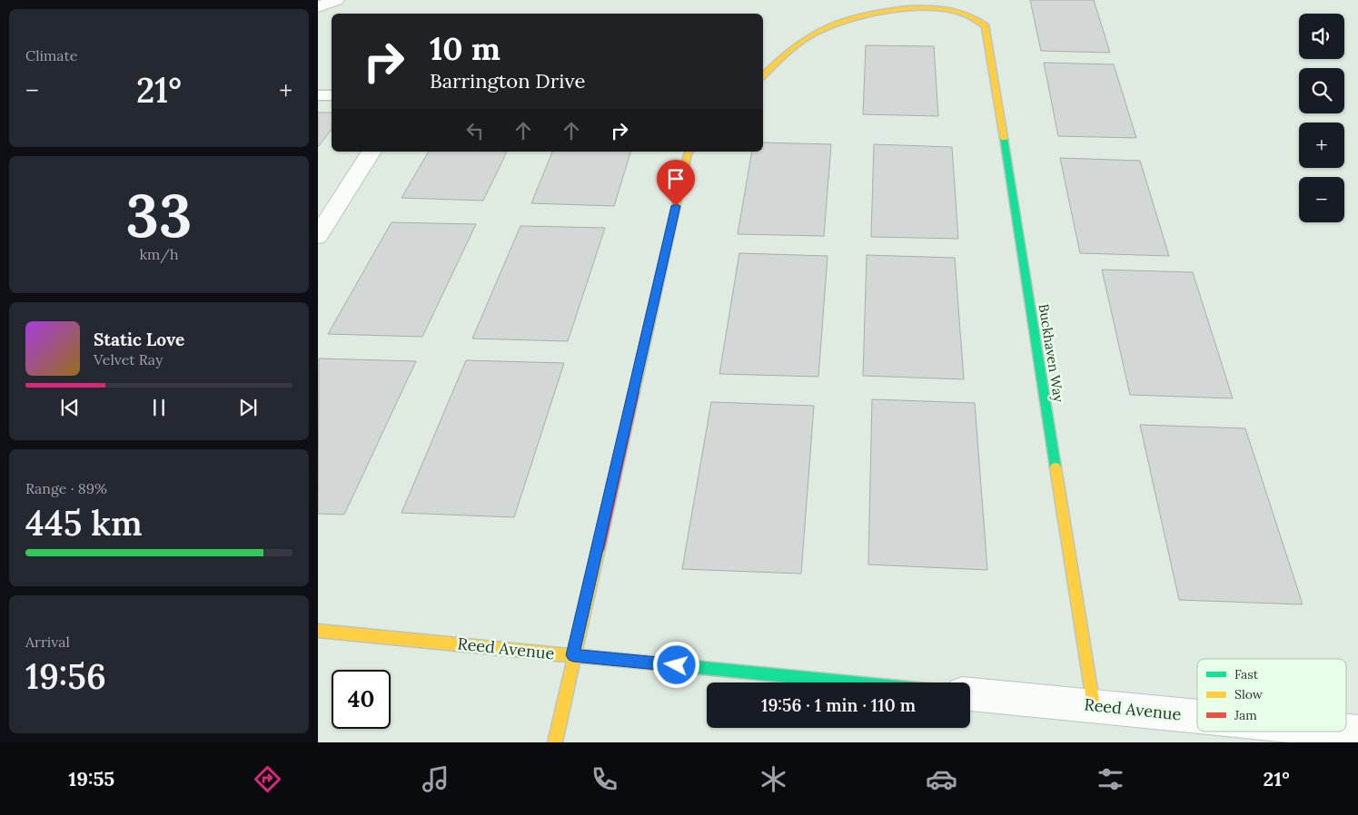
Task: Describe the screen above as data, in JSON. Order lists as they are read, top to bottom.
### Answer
{
  "streets": {
    "street": ["Buckhaven Way", "Reed Avenue"]
  },
  "crossings": [
    ["Buckhaven Way", "Reed Avenue"]
  ],
  "legend": ["Fast", "Slow", "Jam"],
  "page": {
    "tile": [
      "Climate",
      ["33", "km/h"],
      ["Range · 89%", "445 km"],
      ["Arrival", "19:56"]
    ],
    "map_buttons": ["+", "−"],
    "turn": ["10 m", "Barrington Drive"],
    "heat": ["−", "21°", "+"],
    "song": ["Static Love", "Velvet Ray"],
    "limit": "40",
    "trip": "19:56 · 1 min · 110 m",
    "tabs": ["19:55", "21°"]
  }
}
